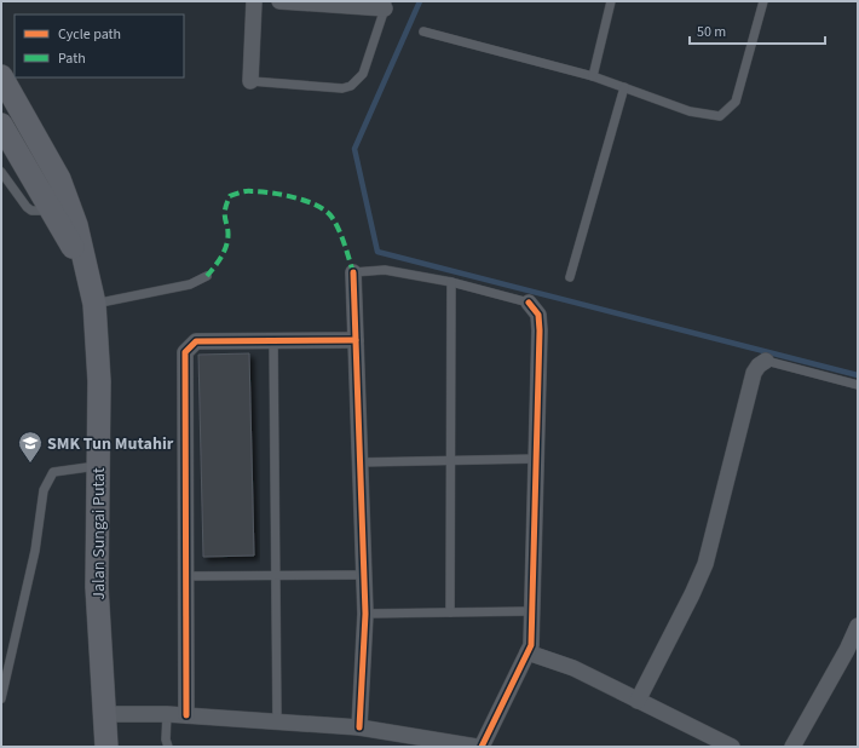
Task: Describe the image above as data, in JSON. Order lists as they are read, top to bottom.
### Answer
{
  "streets": {
    "main road": ["Jalan Sungai Putat"]
  },
  "places": {
    "school or university": ["SMK Tun Mutahir"]
  },
  "legend": ["Cycle path", "Path"],
  "scale_bar": "50 m"
}
